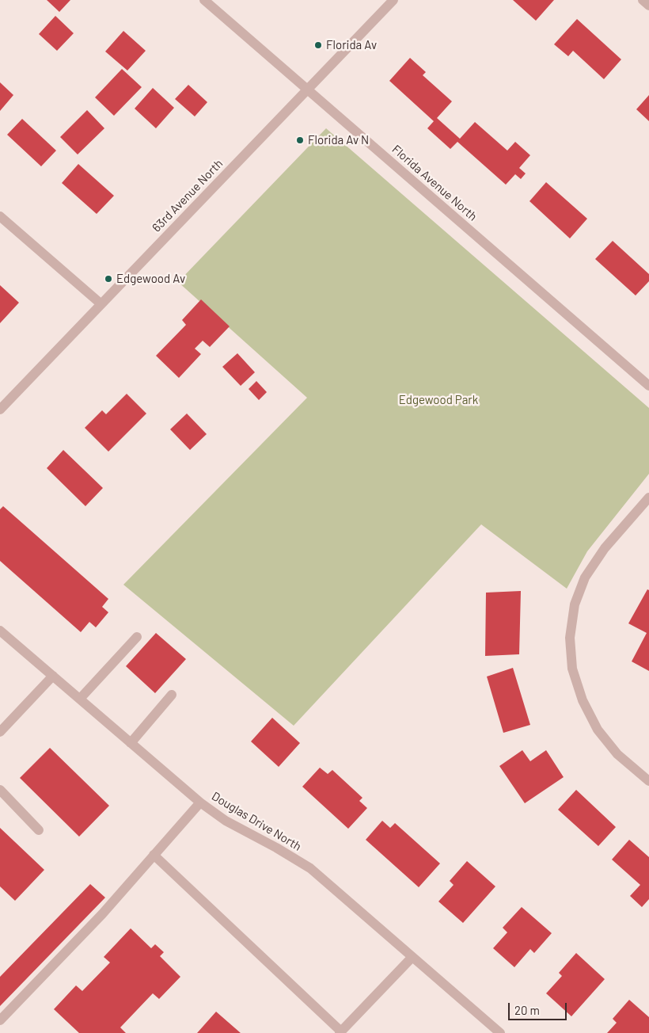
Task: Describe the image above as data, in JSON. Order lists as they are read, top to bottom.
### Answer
{
  "streets": {
    "street": ["Florida Avenue North", "63rd Avenue North", "Douglas Drive North"]
  },
  "crossings": [
    ["Florida Avenue North", "63rd Avenue North"]
  ],
  "parks": ["Edgewood Park"],
  "places": ["Florida Av", "Florida Av N", "Edgewood Av"],
  "scale_bar": "20 m"
}
